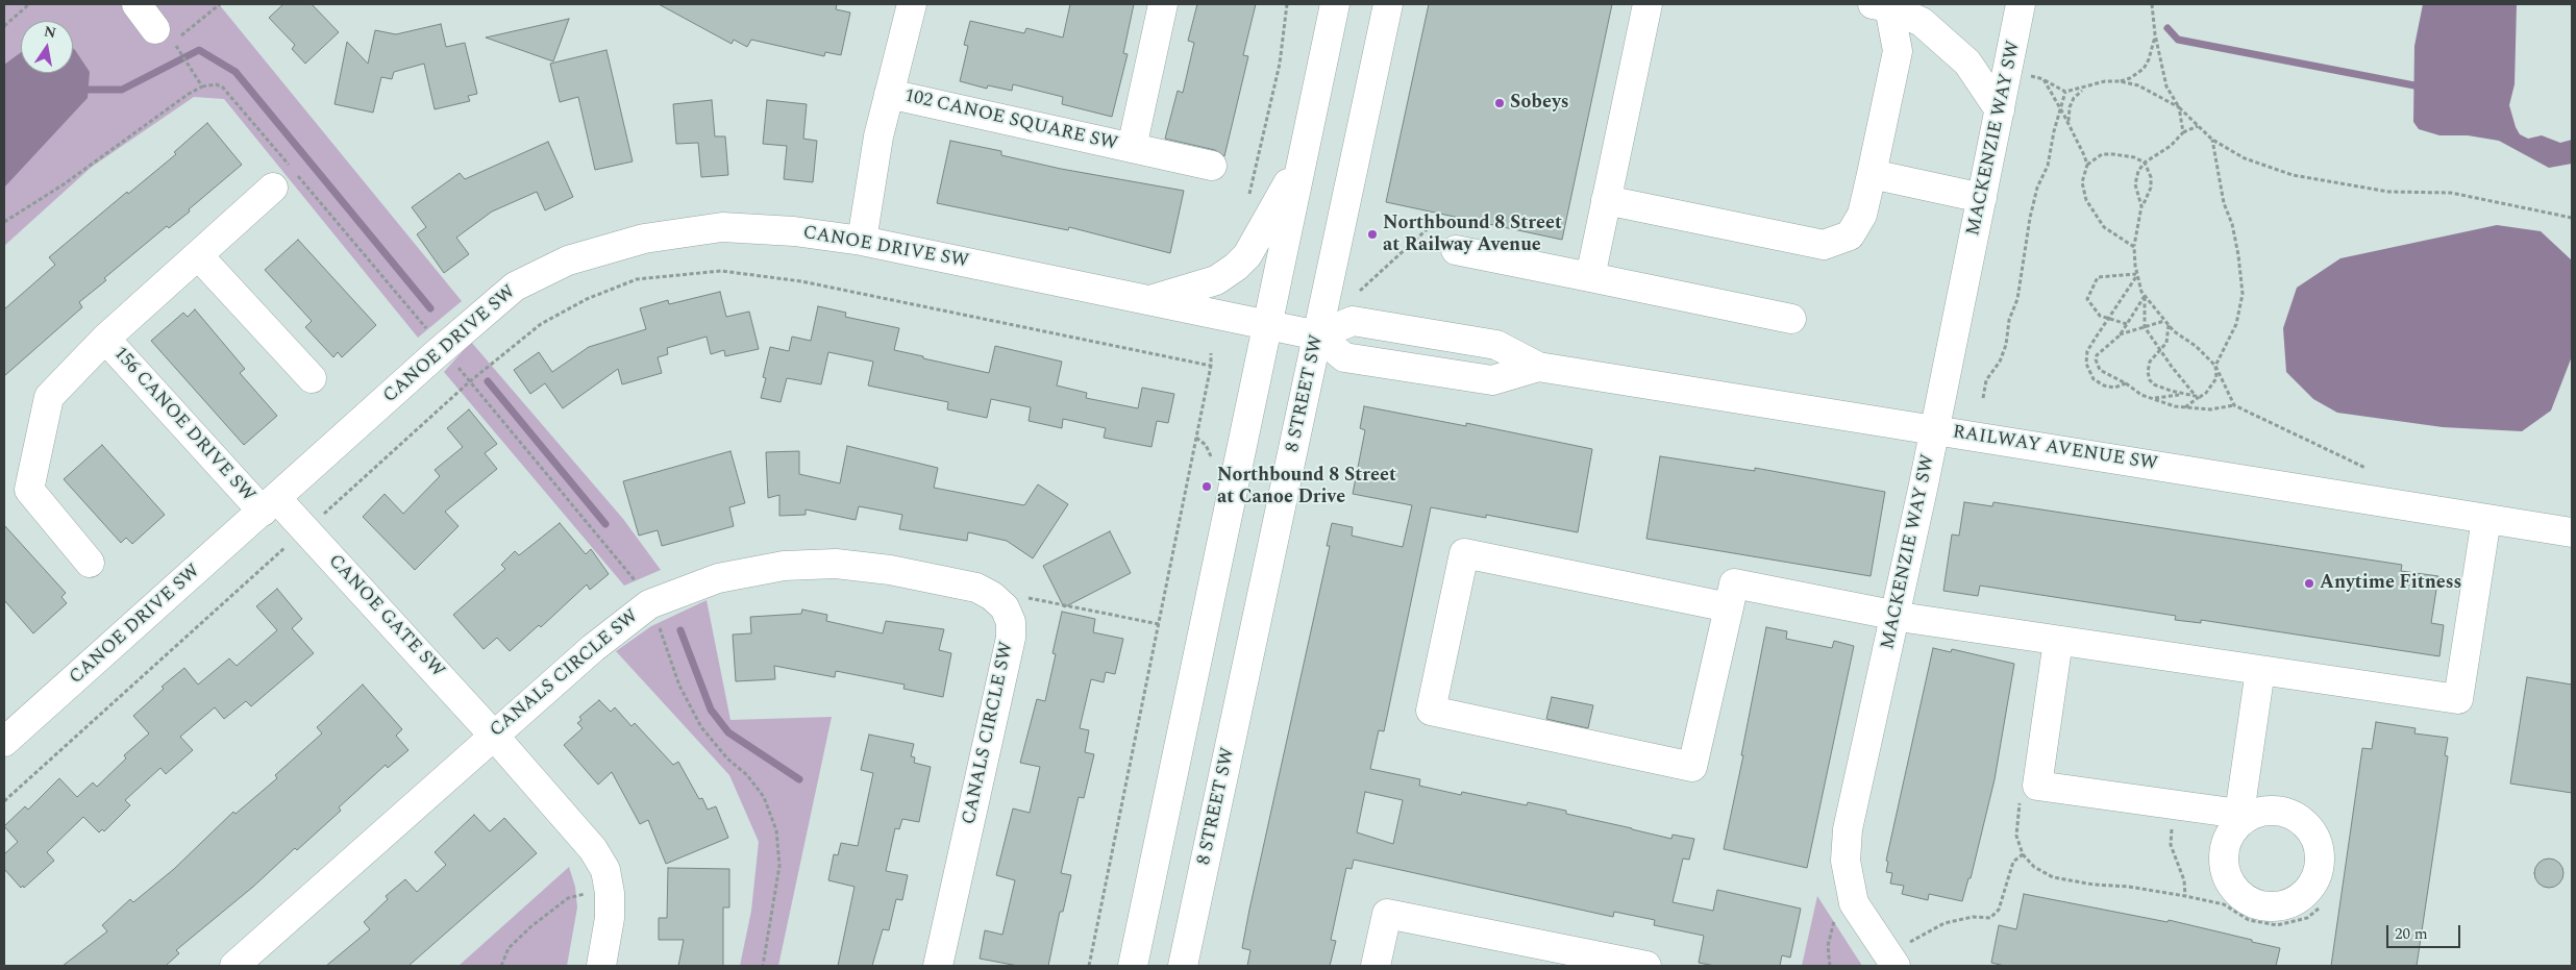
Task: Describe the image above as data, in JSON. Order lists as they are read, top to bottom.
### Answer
{
  "streets": {
    "street": [
      "102 CANOE SQUARE SW",
      "MACKENZIE WAY SW",
      "CANOE DRIVE SW",
      "8 STREET SW",
      "156 CANOE DRIVE SW",
      "RAILWAY AVENUE SW",
      "CANOE GATE SW",
      "CANALS CIRCLE SW"
    ]
  },
  "crossings": [
    ["MACKENZIE WAY SW", "RAILWAY AVENUE SW"],
    ["CANOE DRIVE SW", "8 STREET SW"],
    ["CANOE DRIVE SW", "156 CANOE DRIVE SW"],
    ["CANOE DRIVE SW", "RAILWAY AVENUE SW"],
    ["CANOE DRIVE SW", "CANOE GATE SW"],
    ["8 STREET SW", "RAILWAY AVENUE SW"],
    ["156 CANOE DRIVE SW", "CANOE GATE SW"],
    ["CANOE GATE SW", "CANALS CIRCLE SW"]
  ],
  "places": [
    "Sobeys",
    "Northbound 8 Street at Railway Avenue",
    "Northbound 8 Street at Canoe Drive",
    "Anytime Fitness"
  ],
  "scale_bar": "20 m",
  "north": "top"
}
